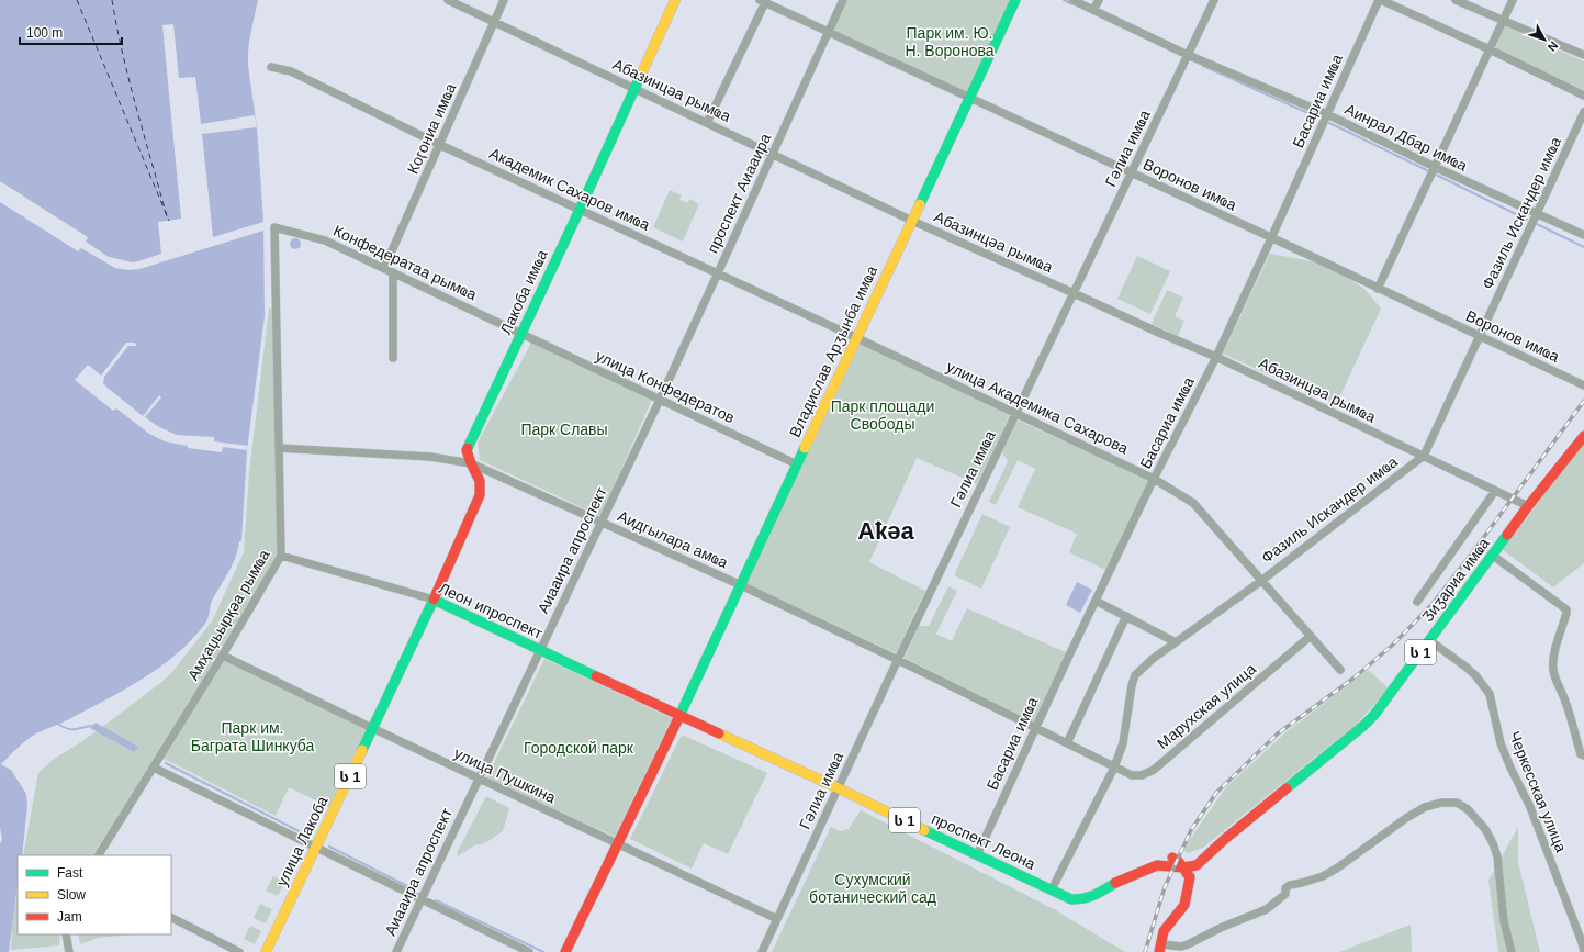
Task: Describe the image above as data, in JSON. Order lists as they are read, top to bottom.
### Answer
{
  "streets": {
    "main road": [
      "Лакоба имҩа",
      "Владислав Арӡынба имҩа",
      "Ӡиӡариа имҩа",
      "Леон ипроспект",
      "ს 1",
      "улица Лакоба",
      "проспект Леона"
    ],
    "street": [
      "Абазинцәа рымҩа",
      "Басариа имҩа",
      "Коӷониа имҩа",
      "Аинрал Дбар имҩа",
      "Гәлиа имҩа",
      "Воронов имҩа",
      "Академик Сахаров имҩа",
      "проспект Аиааира",
      "Фазиль Искандер имҩа",
      "Конфедератаа рымҩа",
      "улица Конфедератов",
      "улица Академика Сахарова",
      "Аидгылара амҩа",
      "Аиааира апроспект",
      "Амҳаџьырқәа рымҩа",
      "Марухская улица",
      "улица Пушкина",
      "Черкесская улица"
    ]
  },
  "crossings": [
    ["Абазинцәа рымҩа", "Басариа имҩа"],
    ["Абазинцәа рымҩа", "Коӷониа имҩа"],
    ["Абазинцәа рымҩа", "Гәлиа имҩа"],
    ["Абазинцәа рымҩа", "проспект Аиааира"],
    ["Абазинцәа рымҩа", "Фазиль Искандер имҩа"],
    ["Абазинцәа рымҩа", "Лакоба имҩа"],
    ["Абазинцәа рымҩа", "Владислав Арӡынба имҩа"],
    ["Абазинцәа рымҩа", "Ӡиӡариа имҩа"],
    ["Басариа имҩа", "Аинрал Дбар имҩа"],
    ["Басариа имҩа", "Воронов имҩа"],
    ["Басариа имҩа", "улица Академика Сахарова"],
    ["Басариа имҩа", "Аидгылара амҩа"],
    ["Басариа имҩа", "проспект Леона"],
    ["Коӷониа имҩа", "Академик Сахаров имҩа"],
    ["Коӷониа имҩа", "Конфедератаа рымҩа"],
    ["Аинрал Дбар имҩа", "Гәлиа имҩа"],
    ["Аинрал Дбар имҩа", "Фазиль Искандер имҩа"],
    ["Гәлиа имҩа", "Воронов имҩа"],
    ["Гәлиа имҩа", "улица Академика Сахарова"],
    ["Гәлиа имҩа", "Аидгылара амҩа"],
    ["Гәлиа имҩа", "улица Пушкина"],
    ["Гәлиа имҩа", "проспект Леона"],
    ["Воронов имҩа", "проспект Аиааира"],
    ["Воронов имҩа", "Фазиль Искандер имҩа"],
    ["Воронов имҩа", "Владислав Арӡынба имҩа"],
    ["Академик Сахаров имҩа", "проспект Аиааира"],
    ["Академик Сахаров имҩа", "Лакоба имҩа"],
    ["Академик Сахаров имҩа", "Владислав Арӡынба имҩа"],
    ["Академик Сахаров имҩа", "улица Академика Сахарова"],
    ["проспект Аиааира", "улица Конфедератов"],
    ["проспект Аиааира", "Аиааира апроспект"],
    ["Фазиль Искандер имҩа", "улица Академика Сахарова"],
    ["Фазиль Искандер имҩа", "Марухская улица"],
    ["Фазиль Искандер имҩа", "проспект Леона"],
    ["Конфедератаа рымҩа", "Лакоба имҩа"],
    ["Конфедератаа рымҩа", "улица Конфедератов"],
    ["Конфедератаа рымҩа", "Амҳаџьырқәа рымҩа"],
    ["Лакоба имҩа", "улица Конфедератов"],
    ["Лакоба имҩа", "Аидгылара амҩа"],
    ["Лакоба имҩа", "Леон ипроспект"],
    ["Лакоба имҩа", "улица Лакоба"],
    ["Владислав Арӡынба имҩа", "улица Конфедератов"],
    ["Владислав Арӡынба имҩа", "улица Академика Сахарова"],
    ["Владислав Арӡынба имҩа", "Аидгылара амҩа"],
    ["Владислав Арӡынба имҩа", "Леон ипроспект"],
    ["Владислав Арӡынба имҩа", "улица Пушкина"],
    ["Владислав Арӡынба имҩа", "проспект Леона"],
    ["улица Конфедератов", "Аиааира апроспект"],
    ["улица Академика Сахарова", "Марухская улица"],
    ["Аидгылара амҩа", "Аиааира апроспект"],
    ["Аидгылара амҩа", "Амҳаџьырқәа рымҩа"],
    ["Аидгылара амҩа", "Марухская улица"],
    ["Аиааира апроспект", "Леон ипроспект"],
    ["Аиааира апроспект", "улица Пушкина"],
    ["Ӡиӡариа имҩа", "ს 1"],
    ["Ӡиӡариа имҩа", "Черкесская улица"],
    ["Леон ипроспект", "Амҳаџьырқәа рымҩа"],
    ["Леон ипроспект", "улица Лакоба"],
    ["Леон ипроспект", "проспект Леона"],
    ["Амҳаџьырқәа рымҩа", "улица Пушкина"],
    ["ს 1", "проспект Леона"],
    ["улица Пушкина", "улица Лакоба"]
  ],
  "districts": ["Аҟəа"],
  "parks": [
    "Парк им. Ю. Н. Воронова",
    "Парк площади Свободы",
    "Парк Славы",
    "Парк им. Баграта Шинкуба",
    "Городской парк",
    "Сухумский ботанический сад"
  ],
  "legend": ["Fast", "Slow", "Jam"],
  "scale_bar": "100 m",
  "north": "bottom right"
}
